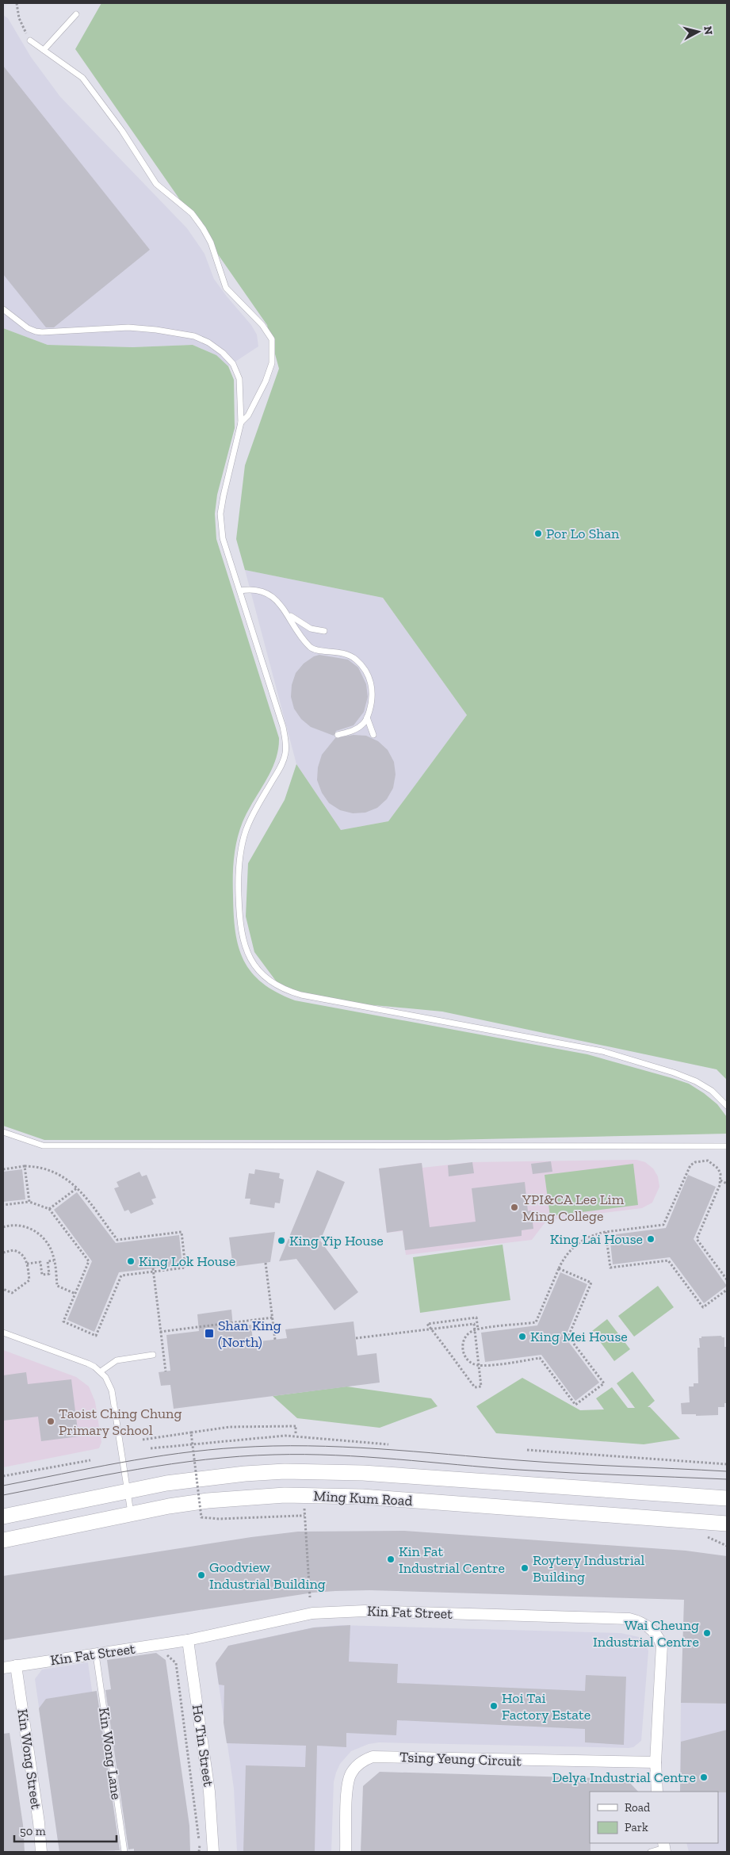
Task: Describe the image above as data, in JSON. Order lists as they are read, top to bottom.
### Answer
{
  "streets": {
    "main road": ["Ming Kum Road"],
    "street": [
      "Kin Fat Street",
      "Ho Tin Street",
      "Kin Wong Street",
      "Tsing Yeung Circuit"
    ],
    "lane": ["Kin Wong Lane"]
  },
  "crossings": [
    ["Kin Fat Street", "Ho Tin Street"],
    ["Kin Fat Street", "Kin Wong Lane"],
    ["Kin Fat Street", "Kin Wong Street"],
    ["Kin Fat Street", "Tsing Yeung Circuit"]
  ],
  "places": {
    "other": [
      "Por Lo Shan",
      "YPI&CA Lee Lim Ming College",
      "King Lai House",
      "King Yip House",
      "King Lok House",
      "King Mei House",
      "Taoist Ching Chung Primary School",
      "Kin Fat Industrial Centre",
      "Roytery Industrial Building",
      "Goodview Industrial Building",
      "Wai Cheung Industrial Centre",
      "Hoi Tai Factory Estate",
      "Delya Industrial Centre"
    ],
    "transit": ["Shan King (North)"]
  },
  "legend": ["Road", "Park"],
  "scale_bar": "50 m",
  "north": "right"
}
